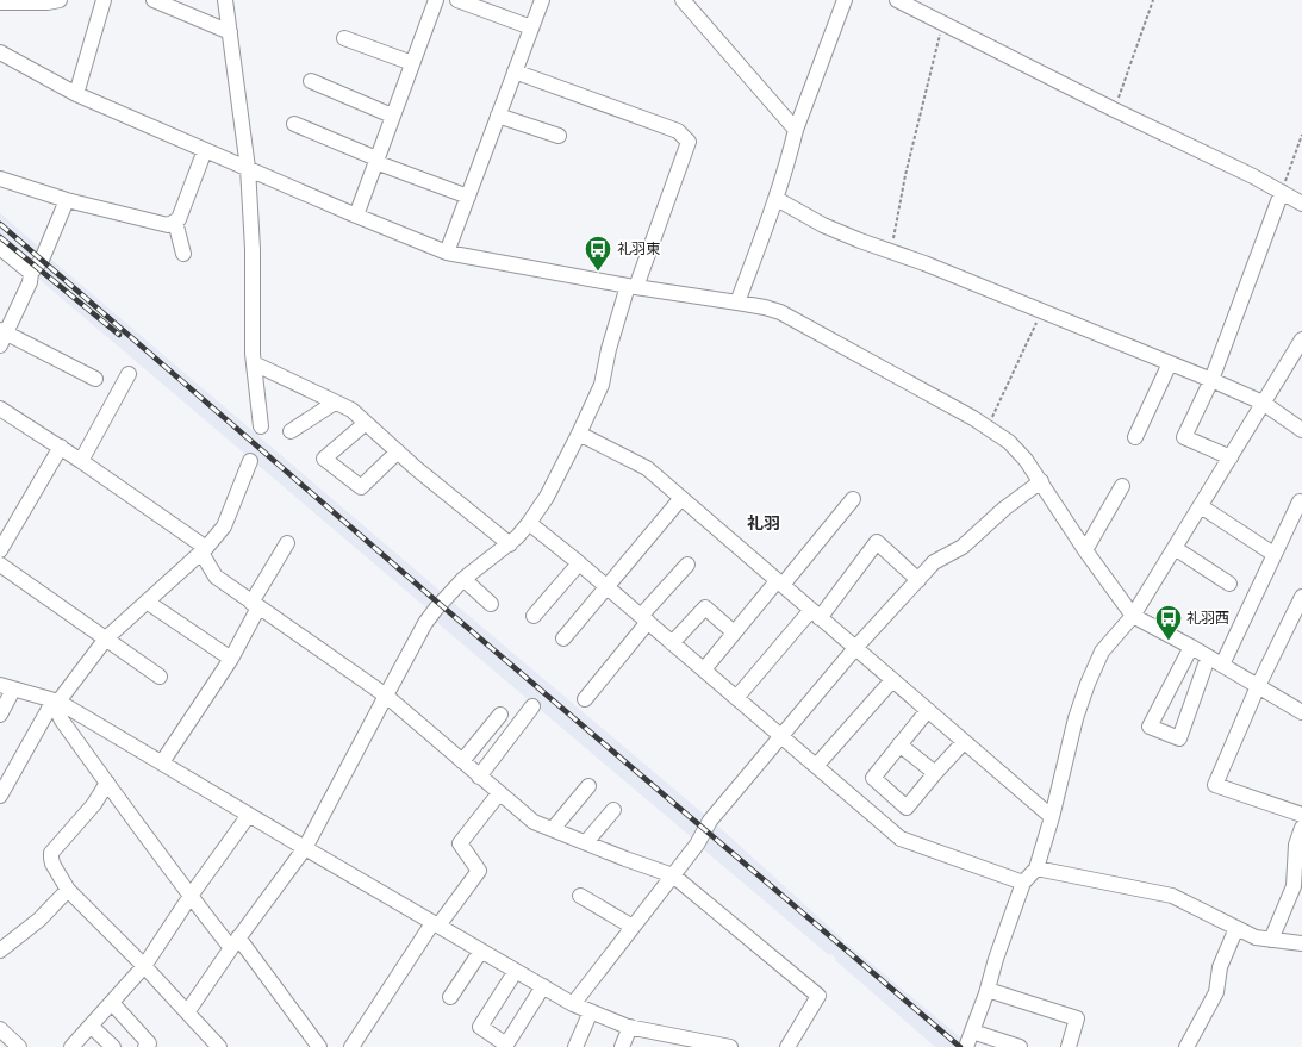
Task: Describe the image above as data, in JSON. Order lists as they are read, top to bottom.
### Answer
{
  "districts": ["礼羽"],
  "places": {
    "bus stop": ["礼羽東", "礼羽西"]
  }
}
